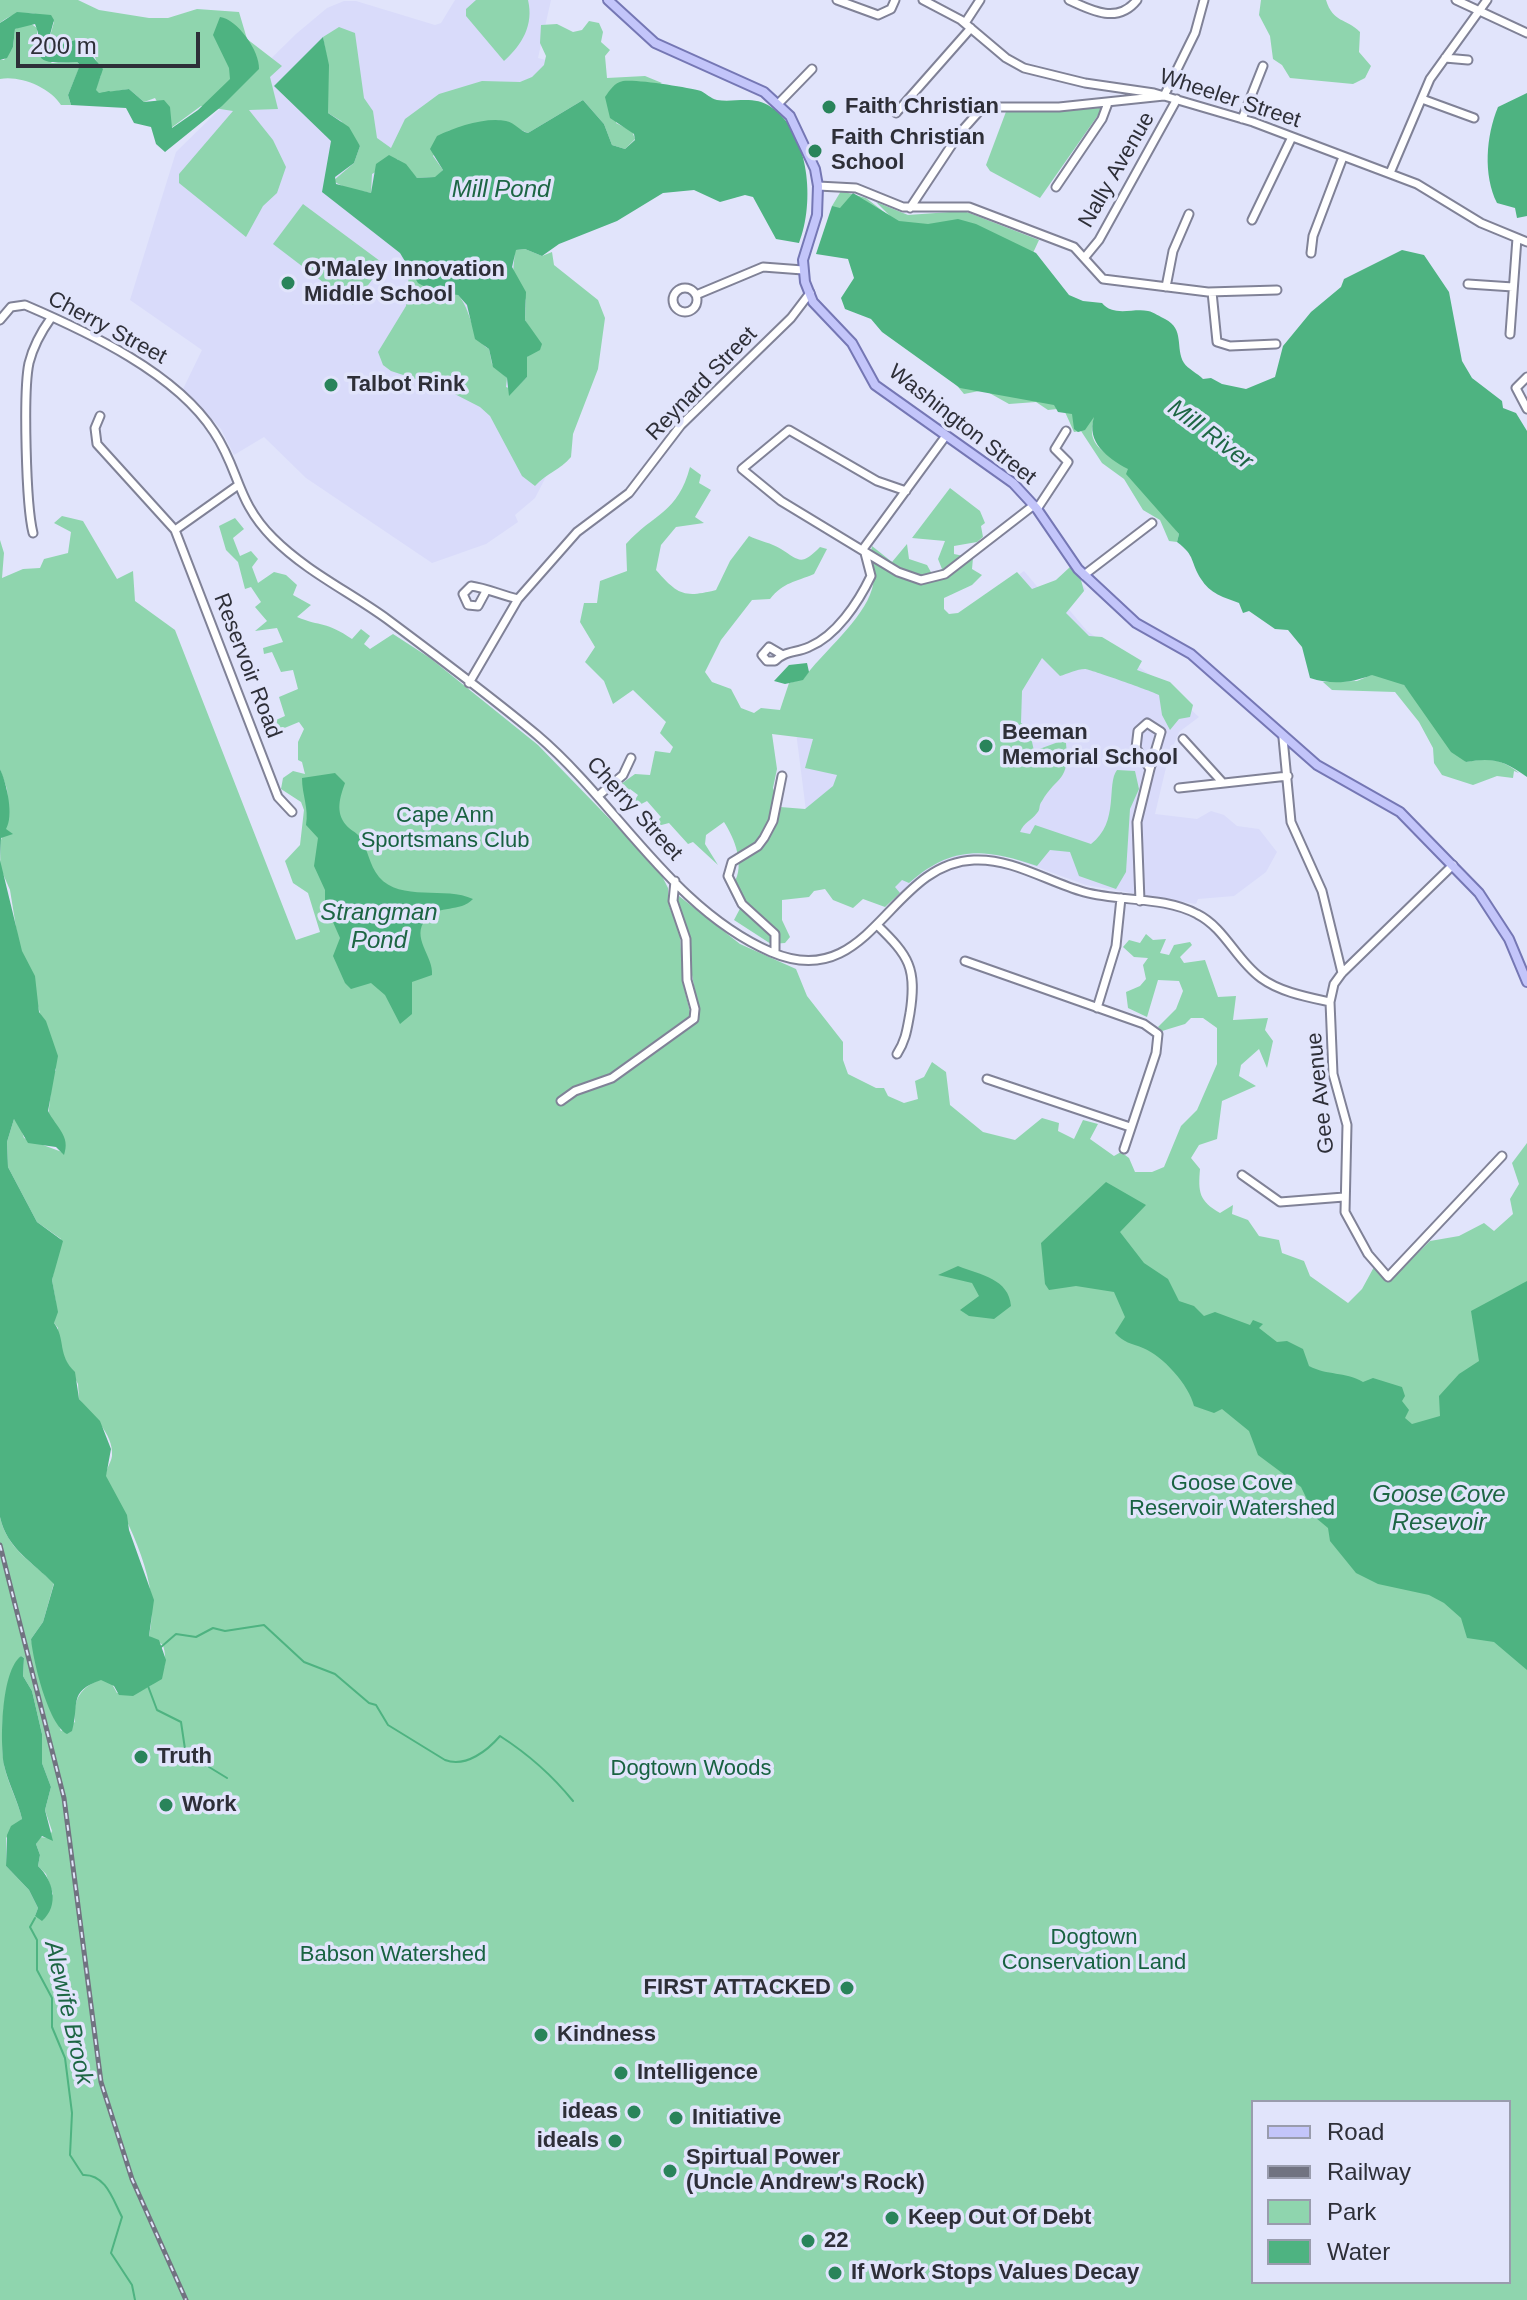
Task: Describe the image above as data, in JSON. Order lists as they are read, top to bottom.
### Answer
{
  "streets": {
    "main road": ["Washington Street"],
    "street": [
      "Wheeler Street",
      "Nally Avenue",
      "Cherry Street",
      "Reynard Street",
      "Reservoir Road",
      "Gee Avenue"
    ]
  },
  "crossings": [
    ["Wheeler Street", "Nally Avenue"],
    ["Cherry Street", "Reynard Street"],
    ["Cherry Street", "Gee Avenue"],
    ["Reynard Street", "Washington Street"]
  ],
  "water": [
    "Mill Pond",
    "Mill River",
    "Strangman Pond",
    "Goose Cove Resevoir",
    "Alewife Brook"
  ],
  "parks": [
    "Cape Ann Sportsmans Club",
    "Goose Cove Reservoir Watershed",
    "Dogtown Woods",
    "Dogtown Conservation Land",
    "Babson Watershed"
  ],
  "places": [
    "Faith Christian",
    "Faith Christian School",
    "O'Maley Innovation Middle School",
    "Talbot Rink",
    "Beeman Memorial School",
    "Truth",
    "Work",
    "FIRST ATTACKED",
    "Kindness",
    "Intelligence",
    "ideas",
    "Initiative",
    "ideals",
    "Spirtual Power (Uncle Andrew's Rock)",
    "Keep Out Of Debt",
    "22",
    "If Work Stops Values Decay"
  ],
  "legend": [
    "Road",
    "Railway",
    "Park",
    "Water"
  ],
  "scale_bar": "200 m"
}
